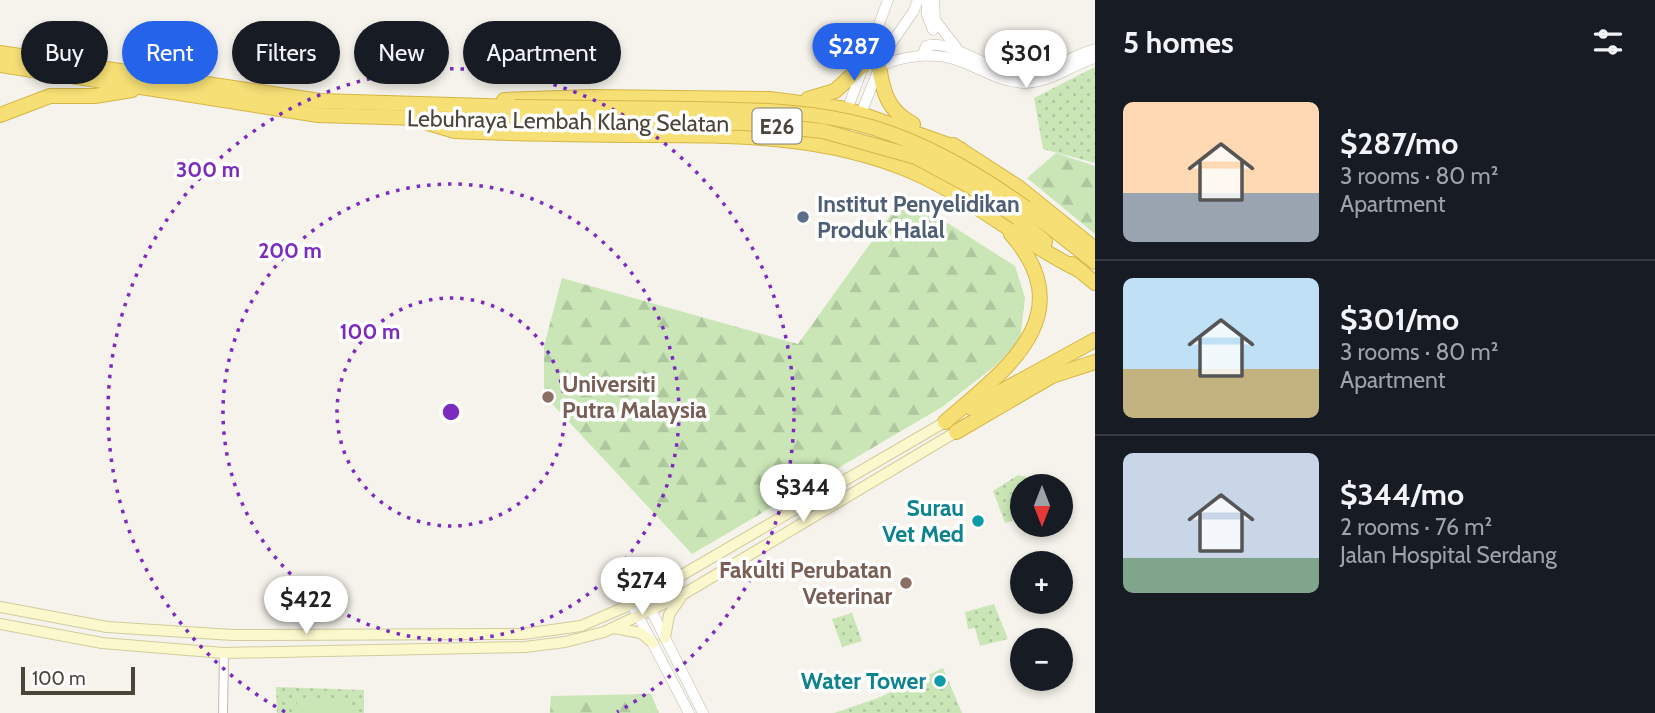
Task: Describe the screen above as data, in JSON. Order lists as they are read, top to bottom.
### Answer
{
  "streets": {
    "highway": ["Lebuhraya Lembah Klang Selatan", "E26"]
  },
  "places": [
    "Institut Penyelidikan Produk Halal",
    "Universiti Putra Malaysia",
    "Surau Vet Med",
    "Fakulti Perubatan Veterinar",
    "Water Tower"
  ],
  "scale_bar": "100 m",
  "north": "bottom",
  "page": {
    "heading": "5 homes",
    "chip": [
      "Buy",
      "Rent",
      "Filters",
      "New",
      "Apartment"
    ],
    "price": [
      "$287",
      "$301",
      "$344",
      "$274",
      "$422"
    ],
    "list": [
      {
        "name": "$287/mo",
        "note": "3 rooms · 80 m² · Apartment"
      },
      {
        "name": "$301/mo",
        "note": "3 rooms · 80 m² · Apartment"
      },
      {
        "name": "$344/mo",
        "note": "2 rooms · 76 m² · Jalan Hospital Serdang"
      }
    ],
    "map_buttons": ["+", "−"],
    "scale": "100 m"
  },
  "rings": ["300 m", "200 m", "100 m"]
}
